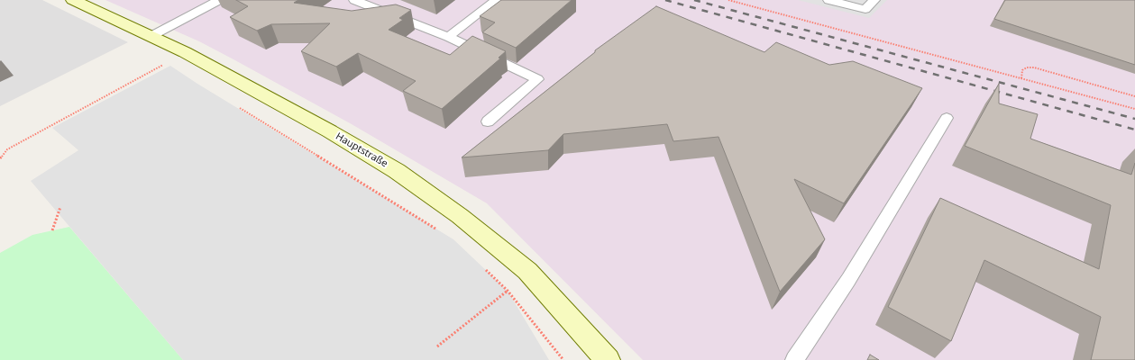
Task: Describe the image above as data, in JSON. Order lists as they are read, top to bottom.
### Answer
{
  "streets": {
    "street": ["Hauptstraße"]
  }
}
